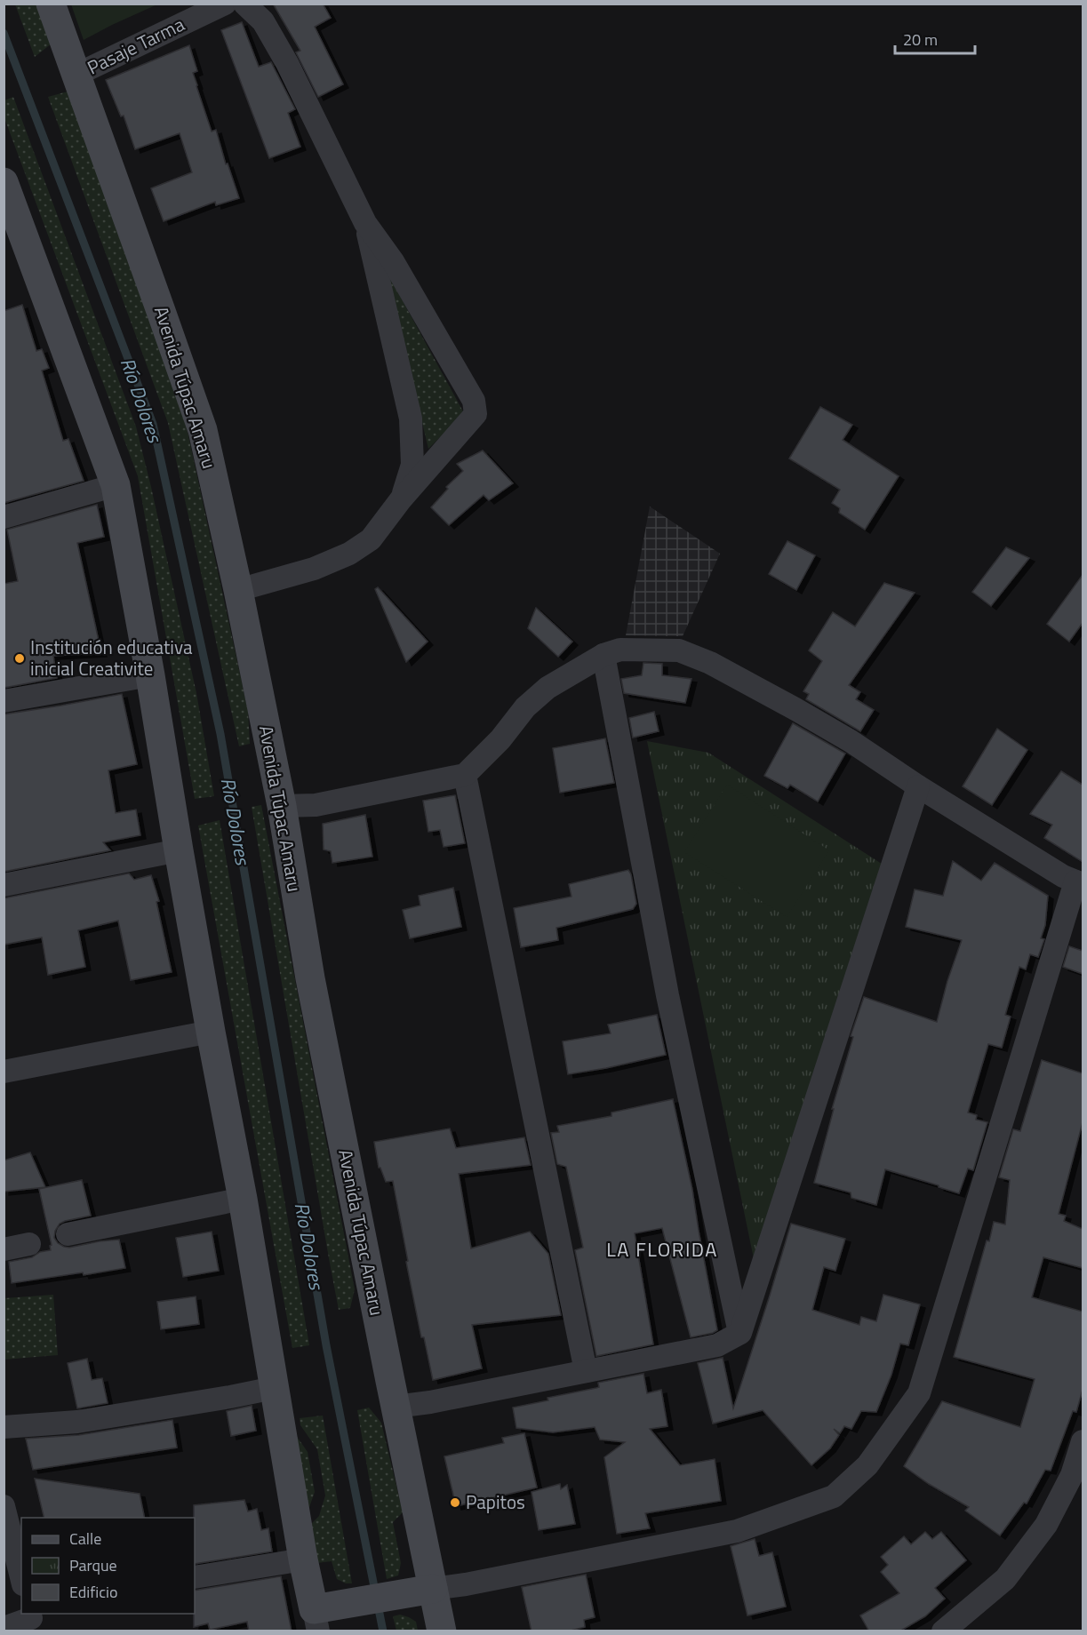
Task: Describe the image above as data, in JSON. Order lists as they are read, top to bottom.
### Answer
{
  "streets": {
    "street": ["Pasaje Tarma", "Avenida Túpac Amaru"]
  },
  "crossings": [
    ["Pasaje Tarma", "Avenida Túpac Amaru"]
  ],
  "districts": ["LA FLORIDA"],
  "water": ["Río Dolores"],
  "places": ["Institución educativa inicial Creativite", "Papitos"],
  "legend": ["Calle", "Parque", "Edificio"],
  "scale_bar": "20 m"
}
